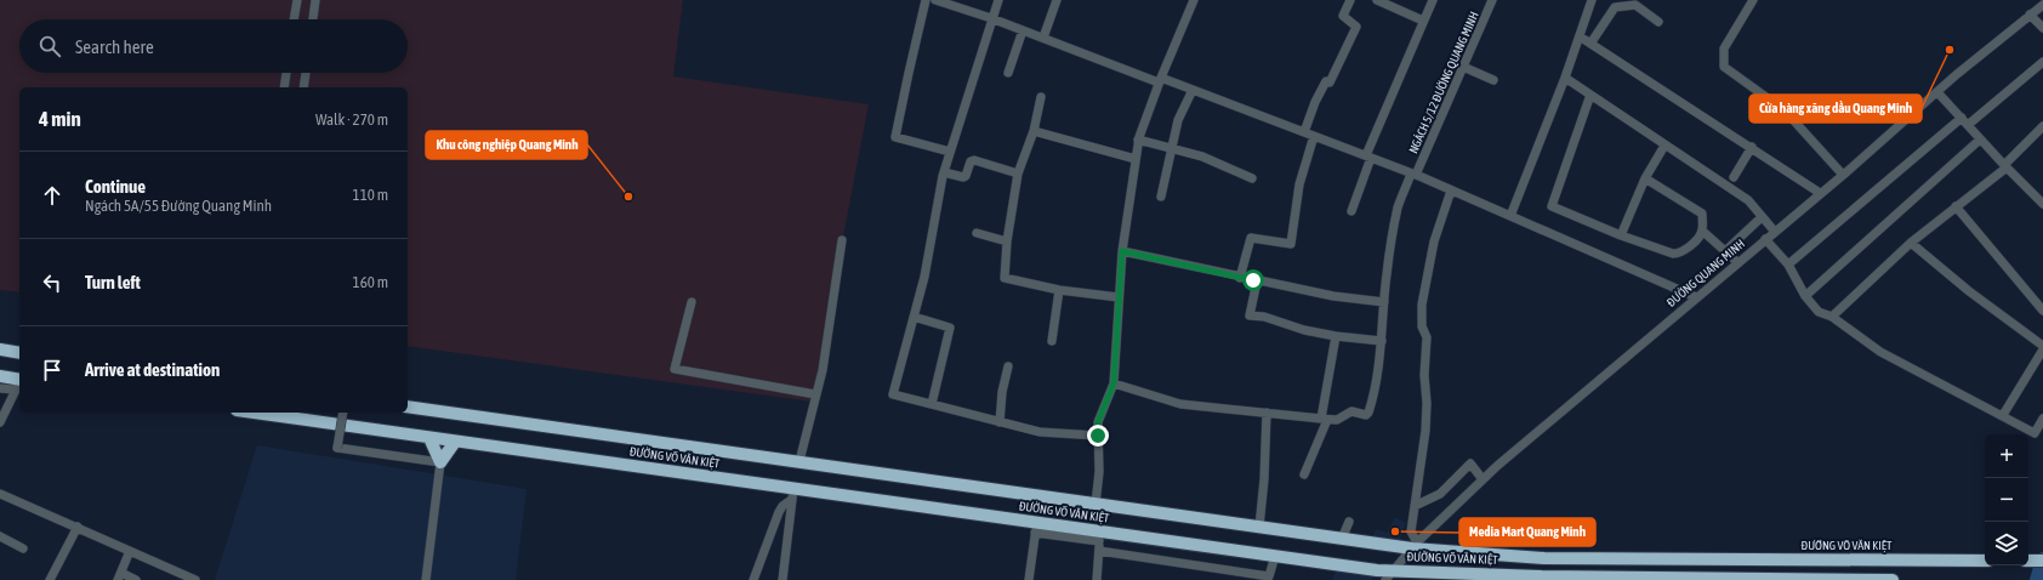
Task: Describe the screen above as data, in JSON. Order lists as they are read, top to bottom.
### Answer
{
  "streets": {
    "highway": ["ĐƯỜNG VÕ VĂN KIỆT"],
    "street": ["NGÁCH 5/12 ĐƯỜNG QUANG MINH", "ĐƯỜNG QUANG MINH"]
  },
  "crossings": [
    ["ĐƯỜNG QUANG MINH", "ĐƯỜNG VÕ VĂN KIỆT"]
  ],
  "places": ["Cửa hàng xăng dầu Quang Minh", "Khu công nghiệp Quang Minh", "Media Mart Quang Minh"],
  "page": {
    "search": "Search here",
    "heading": ["4 min", "Walk · 270 m"],
    "list": [
      ["Continue", "Ngách 5A/55 Đường Quang Minh", "110 m"],
      ["Turn left", "160 m"],
      "Arrive at destination"
    ],
    "map_buttons": ["+", "−"]
  }
}
